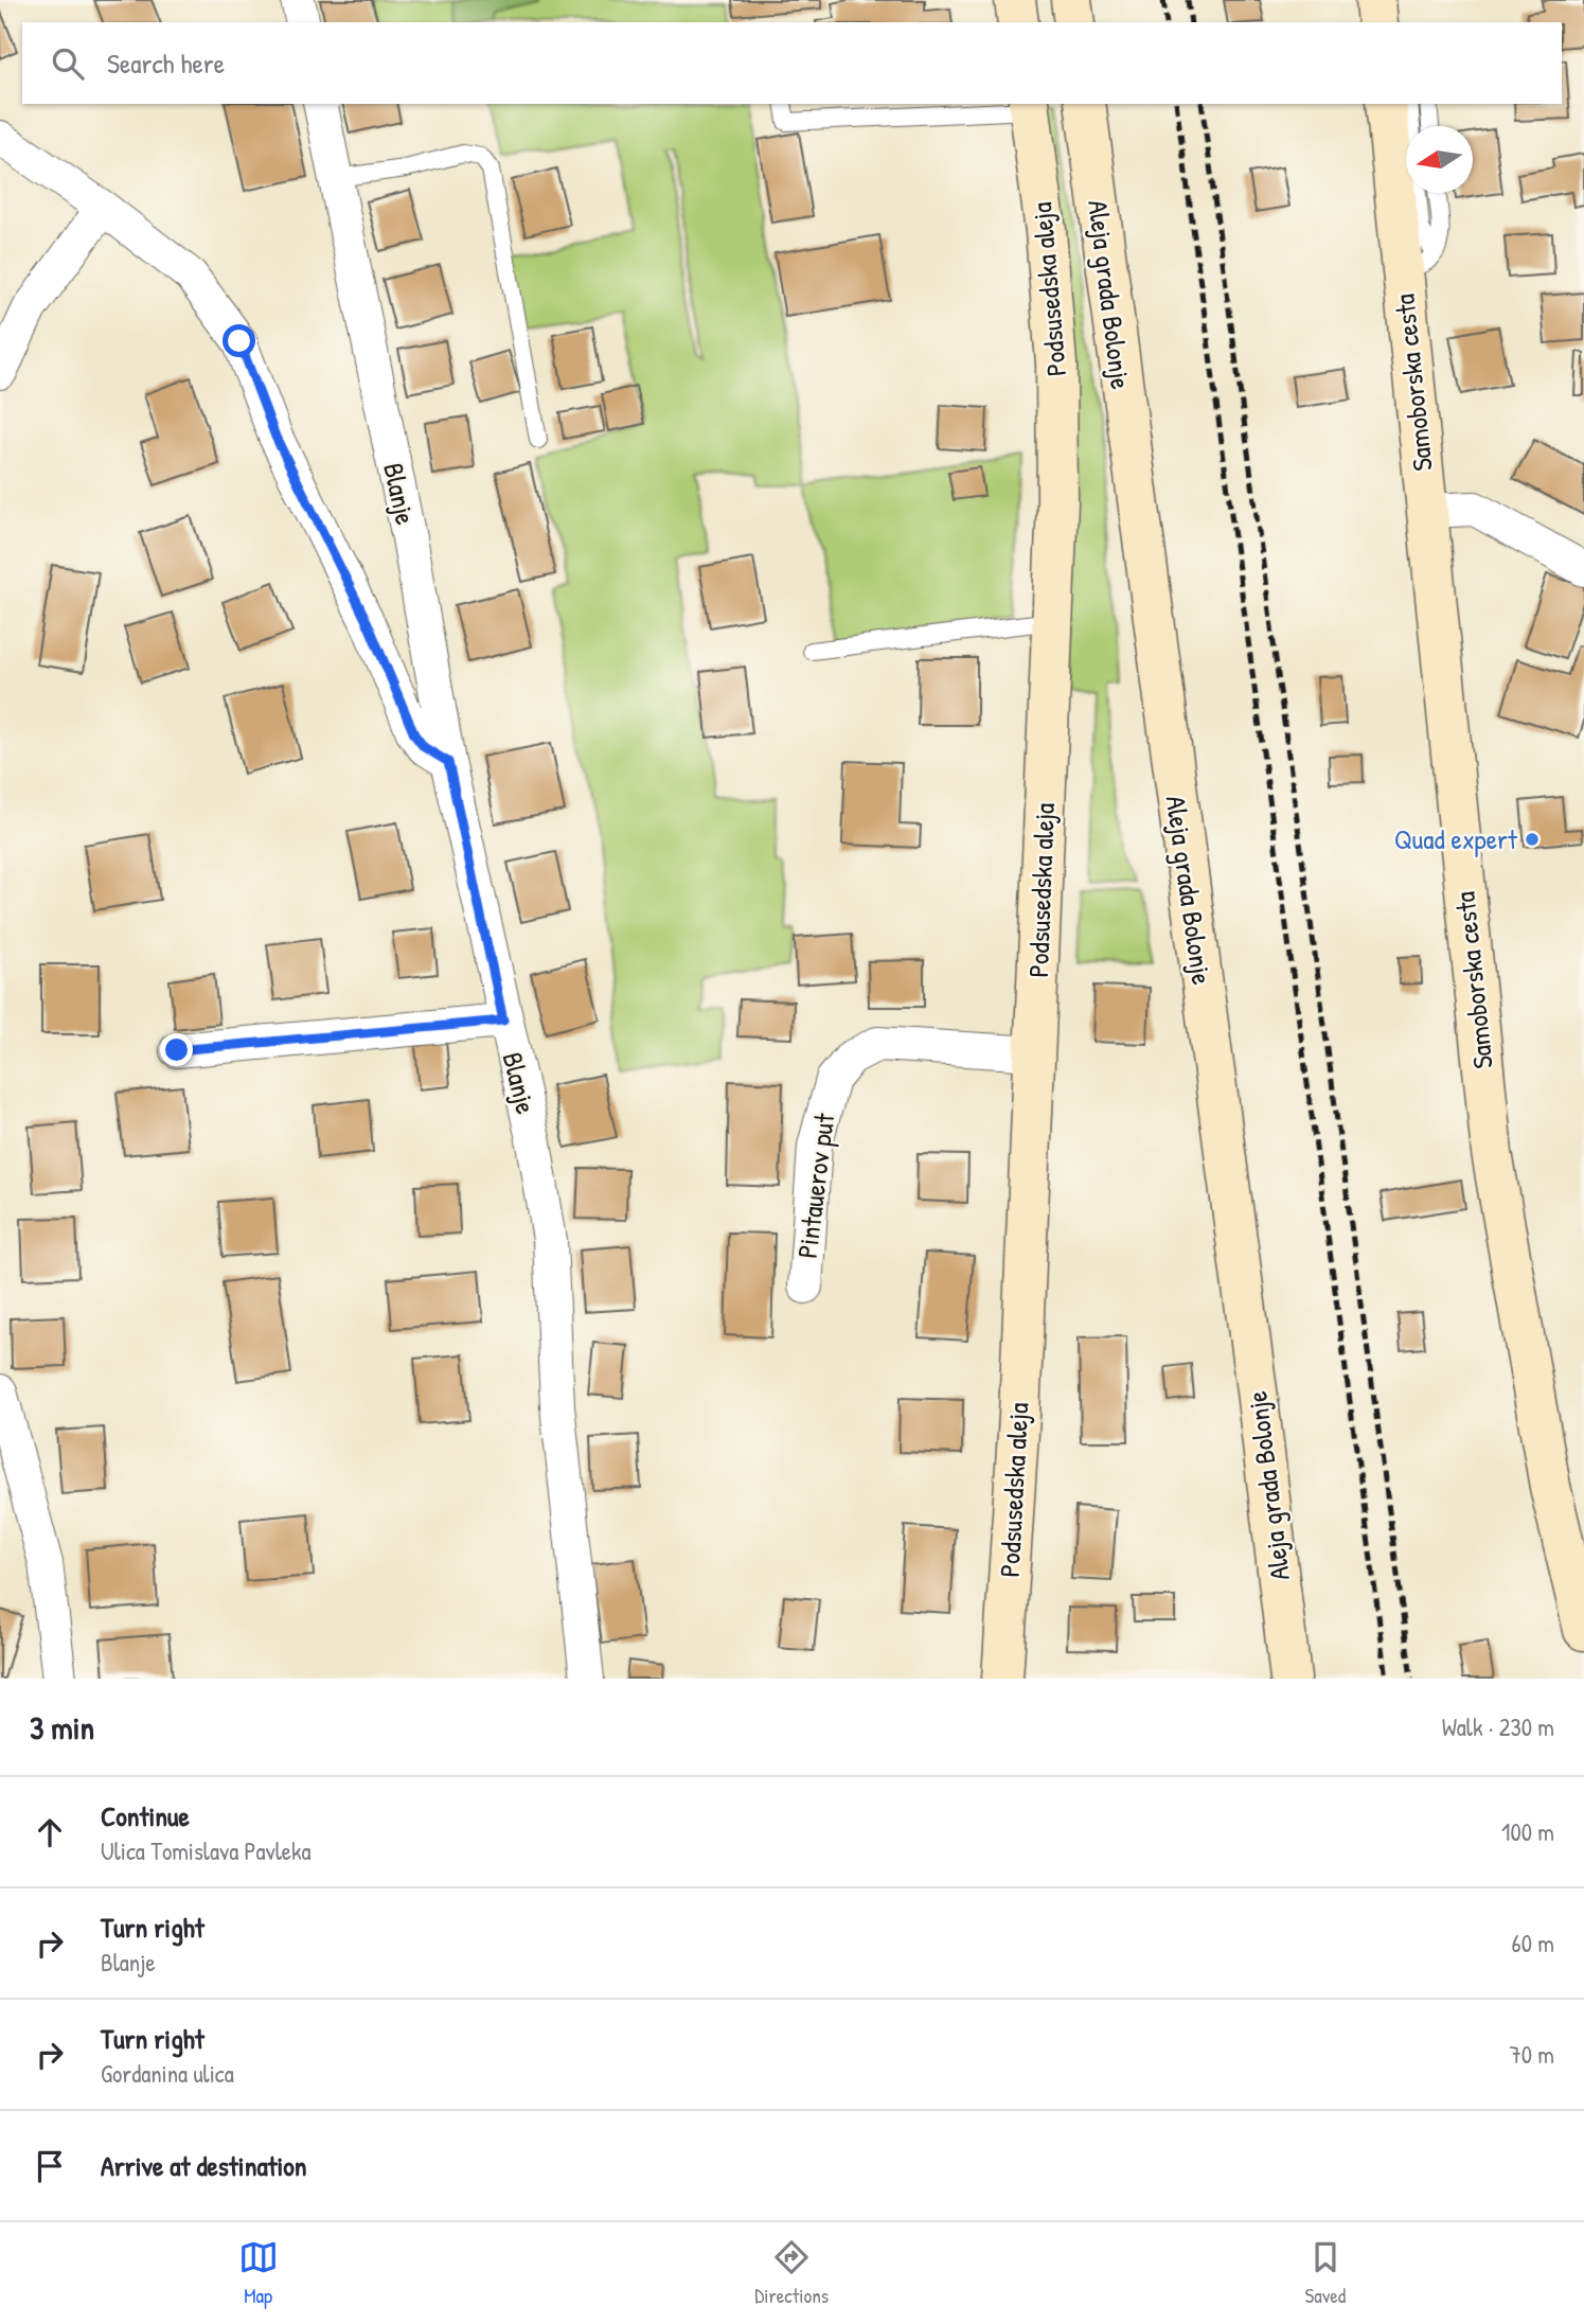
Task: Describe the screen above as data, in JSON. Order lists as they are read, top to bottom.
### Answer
{
  "streets": {
    "main road": ["Podsusedska aleja", "Aleja grada Bolonje", "Samoborska cesta"],
    "street": ["Blanje", "Pintauerov put"]
  },
  "crossings": [
    ["Podsusedska aleja", "Pintauerov put"]
  ],
  "places": ["Quad expert"],
  "north": "left",
  "page": {
    "search": "Search here",
    "heading": ["3 min", "Walk · 230 m"],
    "list": [
      ["Continue", "Ulica Tomislava Pavleka", "100 m"],
      ["Turn right", "Blanje", "60 m"],
      ["Turn right", "Gordanina ulica", "70 m"],
      "Arrive at destination"
    ],
    "nav": ["Map", "Directions", "Saved"]
  }
}
